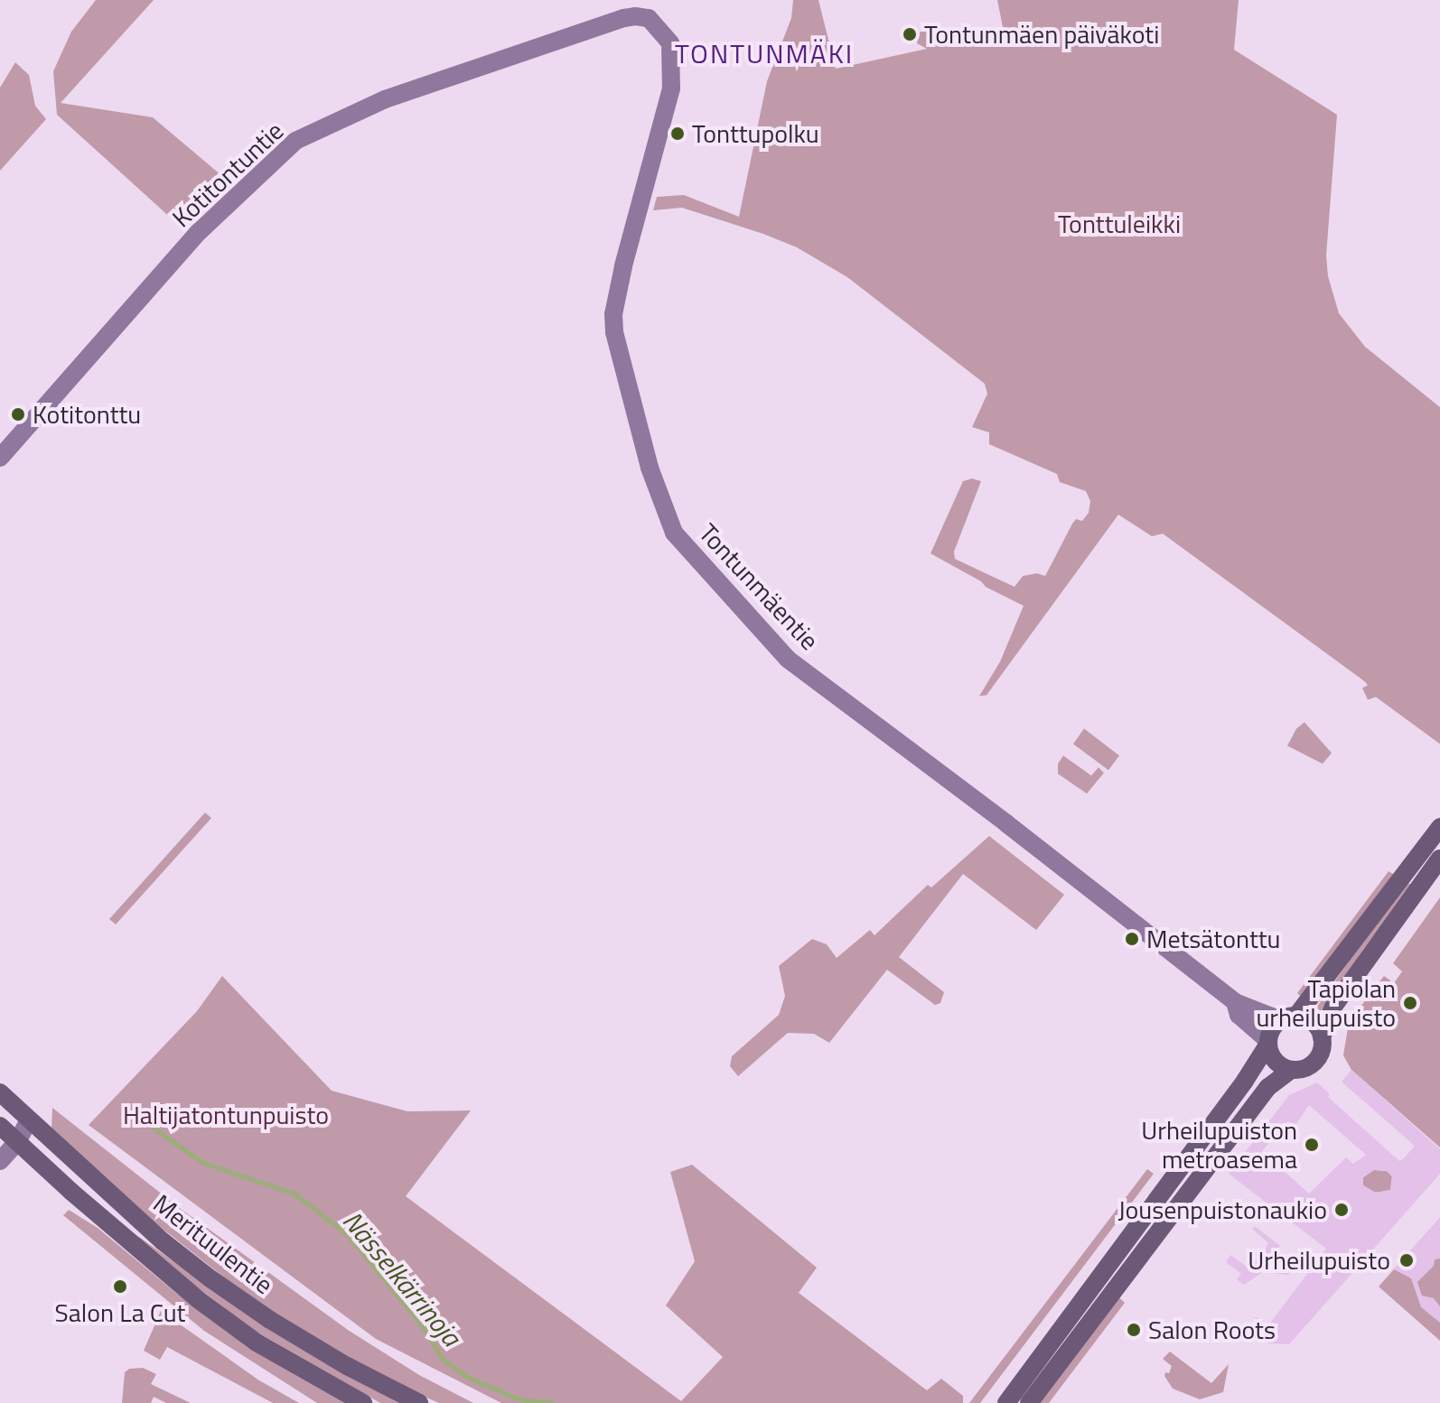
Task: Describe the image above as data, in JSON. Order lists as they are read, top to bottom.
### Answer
{
  "streets": {
    "main road": ["Merituulentie"],
    "street": ["Kotitontuntie", "Tontunmäentie"]
  },
  "crossings": [
    ["Kotitontuntie", "Tontunmäentie"]
  ],
  "districts": ["TONTUNMÄKI"],
  "water": ["Nässelkärrinoja"],
  "parks": ["Tonttuleikki", "Haltijatontunpuisto"],
  "places": [
    "Tontunmäen päiväkoti",
    "Tonttupolku",
    "Kotitonttu",
    "Metsätonttu",
    "Tapiolan urheilupuisto",
    "Urheilupuiston metroasema",
    "Jousenpuistonaukio",
    "Urheilupuisto",
    "Salon La Cut",
    "Salon Roots"
  ]
}
